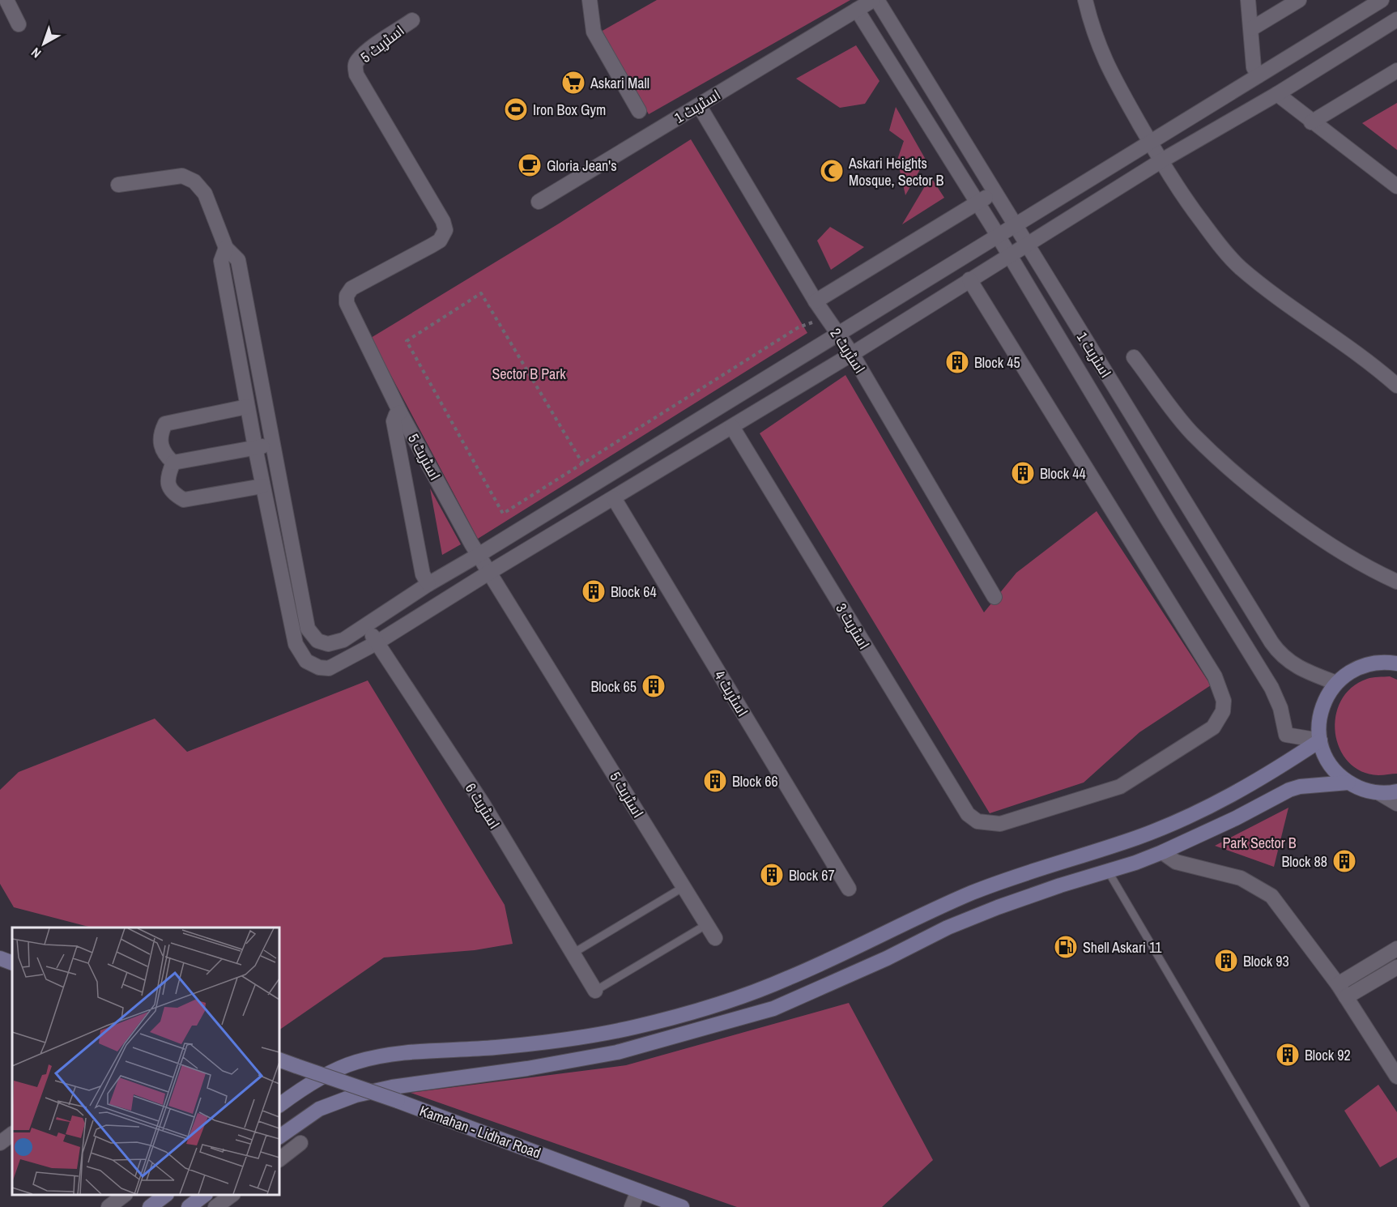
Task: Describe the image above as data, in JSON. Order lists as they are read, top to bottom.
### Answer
{
  "streets": {
    "street": [
      "اسٹریٹ 5",
      "اسٹریٹ 1",
      "اسٹریٹ 2",
      "اسٹریٹ 3",
      "اسٹریٹ 4",
      "اسٹریٹ 6",
      "Kamahan - Lidhar Road"
    ]
  },
  "crossings": [
    ["اسٹریٹ 1", "اسٹریٹ 2"]
  ],
  "parks": ["Sector B Park", "Park Sector B"],
  "places": {
    "supermarket": ["Askari Mall"],
    "sports": ["Iron Box Gym"],
    "cafe": ["Gloria Jean's"],
    "mosque": ["Askari Heights Mosque, Sector B"],
    "building": [
      "Block 45",
      "Block 44",
      "Block 64",
      "Block 65",
      "Block 66",
      "Block 88",
      "Block 67",
      "Block 93",
      "Block 92"
    ],
    "fuel station": ["Shell Askari 11"]
  },
  "north": "bottom left"
}
